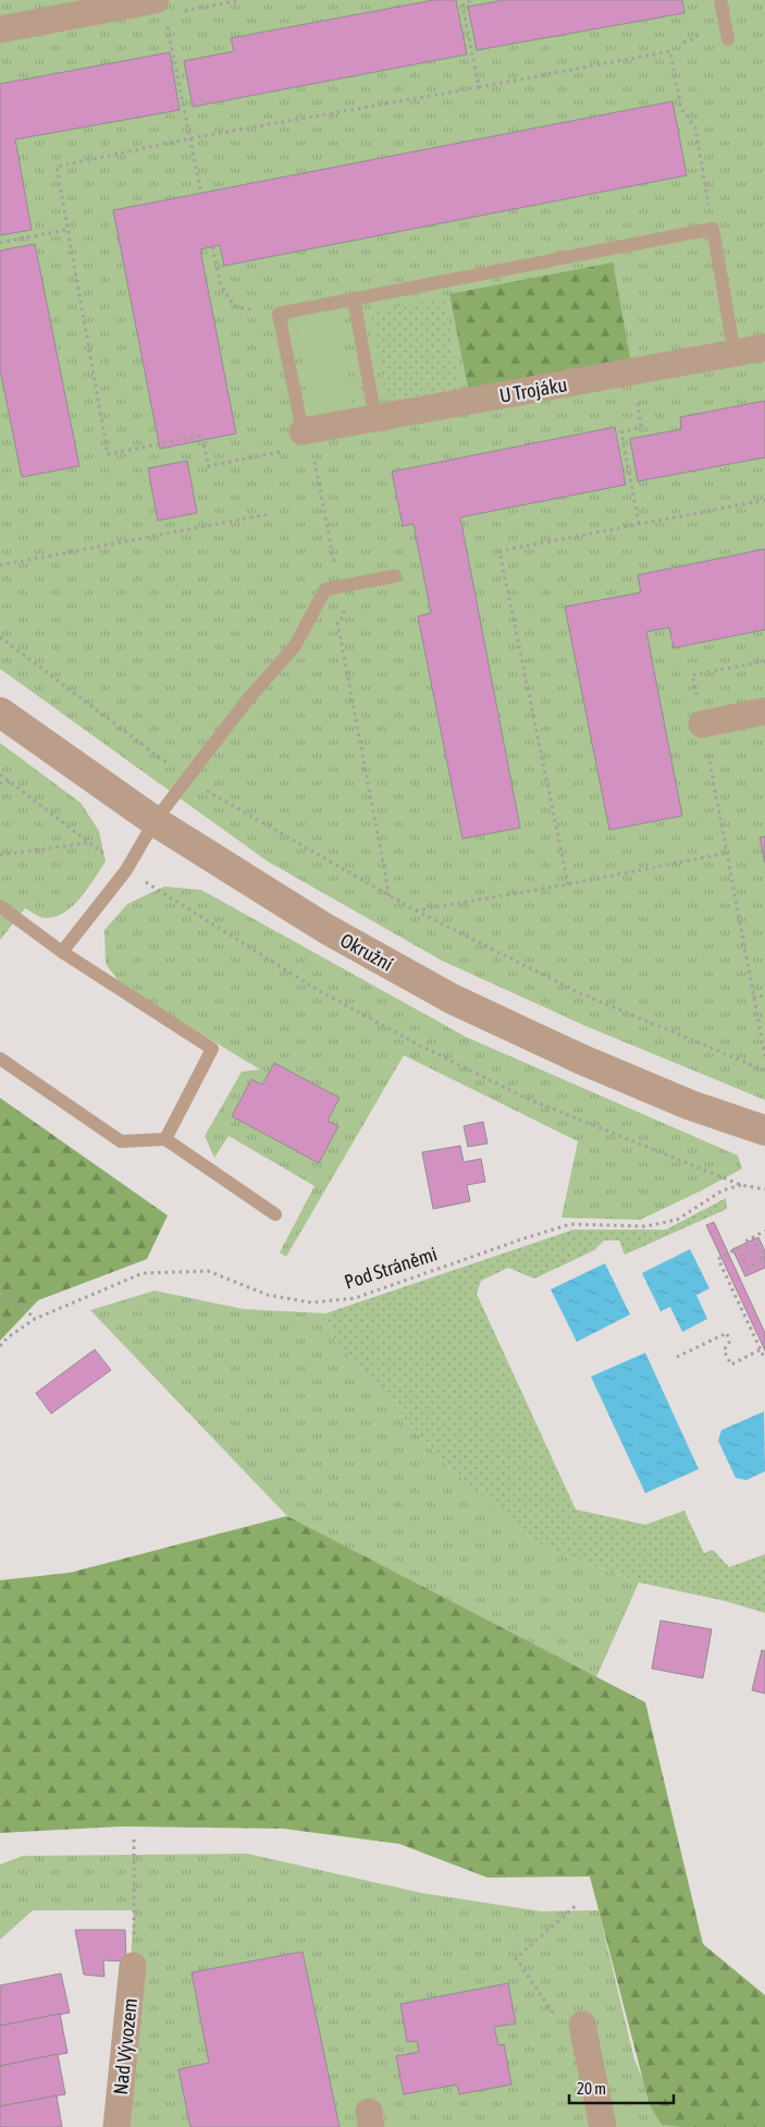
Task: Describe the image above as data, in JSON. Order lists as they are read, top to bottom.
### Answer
{
  "streets": {
    "street": ["U Trojáku", "Okružní", "Nad Vývozem"],
    "path": ["Pod Stráněmi"]
  },
  "scale_bar": "20 m"
}
